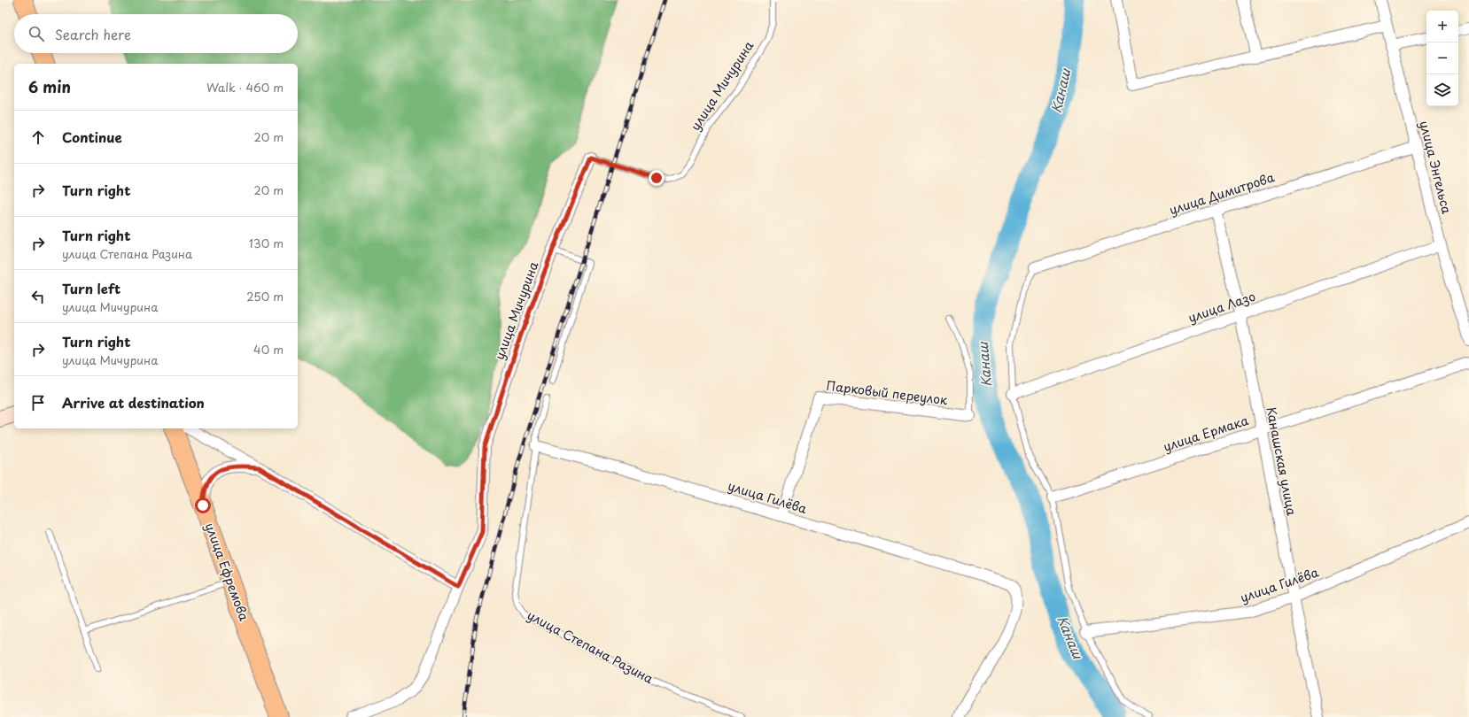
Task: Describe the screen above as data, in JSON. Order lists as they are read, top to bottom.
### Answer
{
  "streets": {
    "main road": ["улица Ефремова"],
    "street": [
      "улица Мичурина",
      "улица Энгельса",
      "улица Димитрова",
      "улица Лазо",
      "Парковый переулок",
      "улица Ермака",
      "Канашская улица",
      "улица Гилёва"
    ],
    "lane": ["улица Степана Разина"]
  },
  "crossings": [
    ["улица Энгельса", "улица Димитрова"],
    ["улица Энгельса", "улица Лазо"],
    ["улица Димитрова", "Канашская улица"],
    ["улица Лазо", "Канашская улица"],
    ["Парковый переулок", "улица Гилёва"],
    ["улица Ермака", "Канашская улица"],
    ["Канашская улица", "улица Гилёва"],
    ["улица Гилёва", "улица Степана Разина"]
  ],
  "water": ["Канаш"],
  "page": {
    "map_buttons": ["+", "−"],
    "search": "Search here",
    "heading": ["6 min", "Walk · 460 m"],
    "list": [
      ["Continue", "20 m"],
      ["Turn right", "20 m"],
      ["Turn right", "улица Степана Разина", "130 m"],
      ["Turn left", "улица Мичурина", "250 m"],
      ["Turn right", "улица Мичурина", "40 m"],
      "Arrive at destination"
    ]
  }
}
